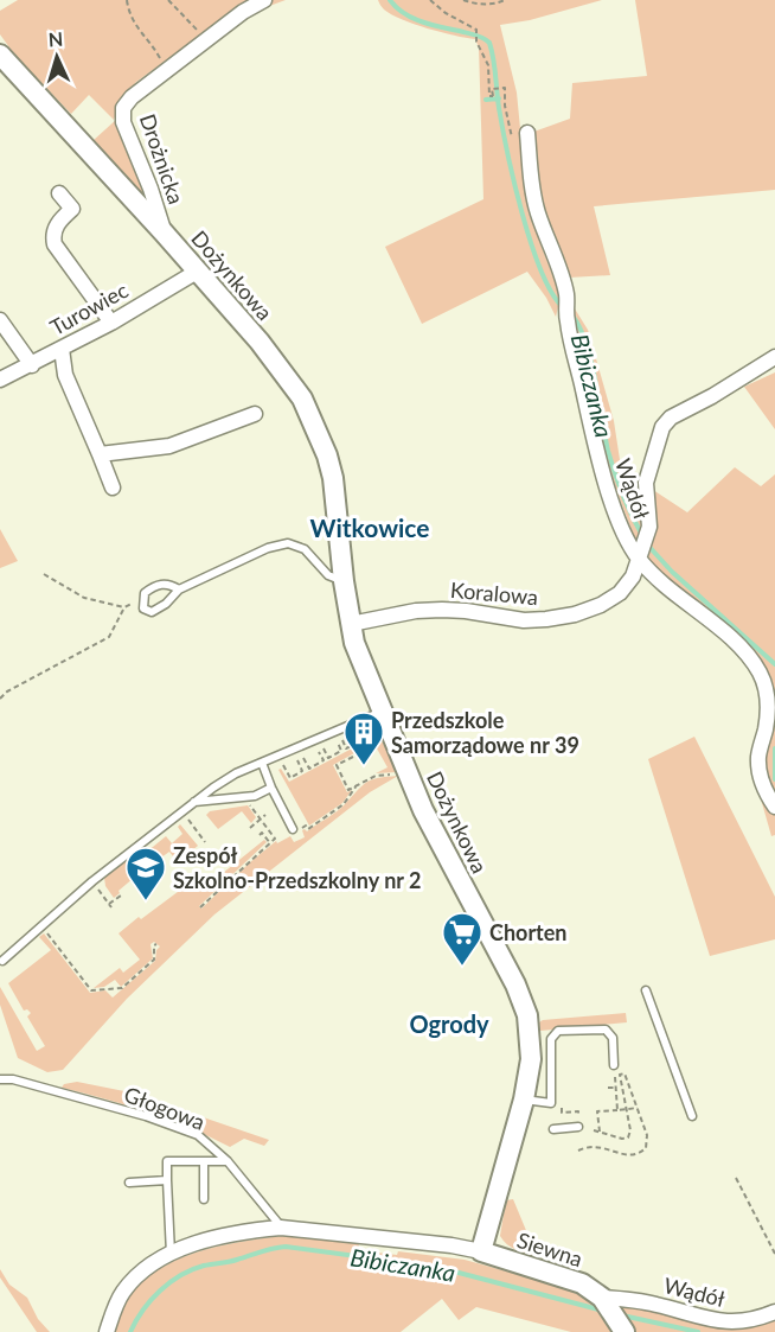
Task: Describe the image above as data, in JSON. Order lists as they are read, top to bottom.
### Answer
{
  "streets": {
    "street": [
      "Drożnicka",
      "Dożynkowa",
      "Turowiec",
      "Wądół",
      "Koralowa",
      "Siewna"
    ],
    "lane": ["Głogowa"]
  },
  "crossings": [
    ["Drożnicka", "Dożynkowa"],
    ["Dożynkowa", "Turowiec"],
    ["Dożynkowa", "Koralowa"],
    ["Dożynkowa", "Siewna"],
    ["Wądół", "Koralowa"],
    ["Wądół", "Siewna"]
  ],
  "districts": ["Witkowice", "Ogrody"],
  "water": ["Bibiczanka"],
  "places": {
    "building": ["Przedszkole Samorządowe nr 39"],
    "school or university": ["Zespół Szkolno-Przedszkolny nr 2"],
    "supermarket": ["Chorten"]
  },
  "north": "top"
}
